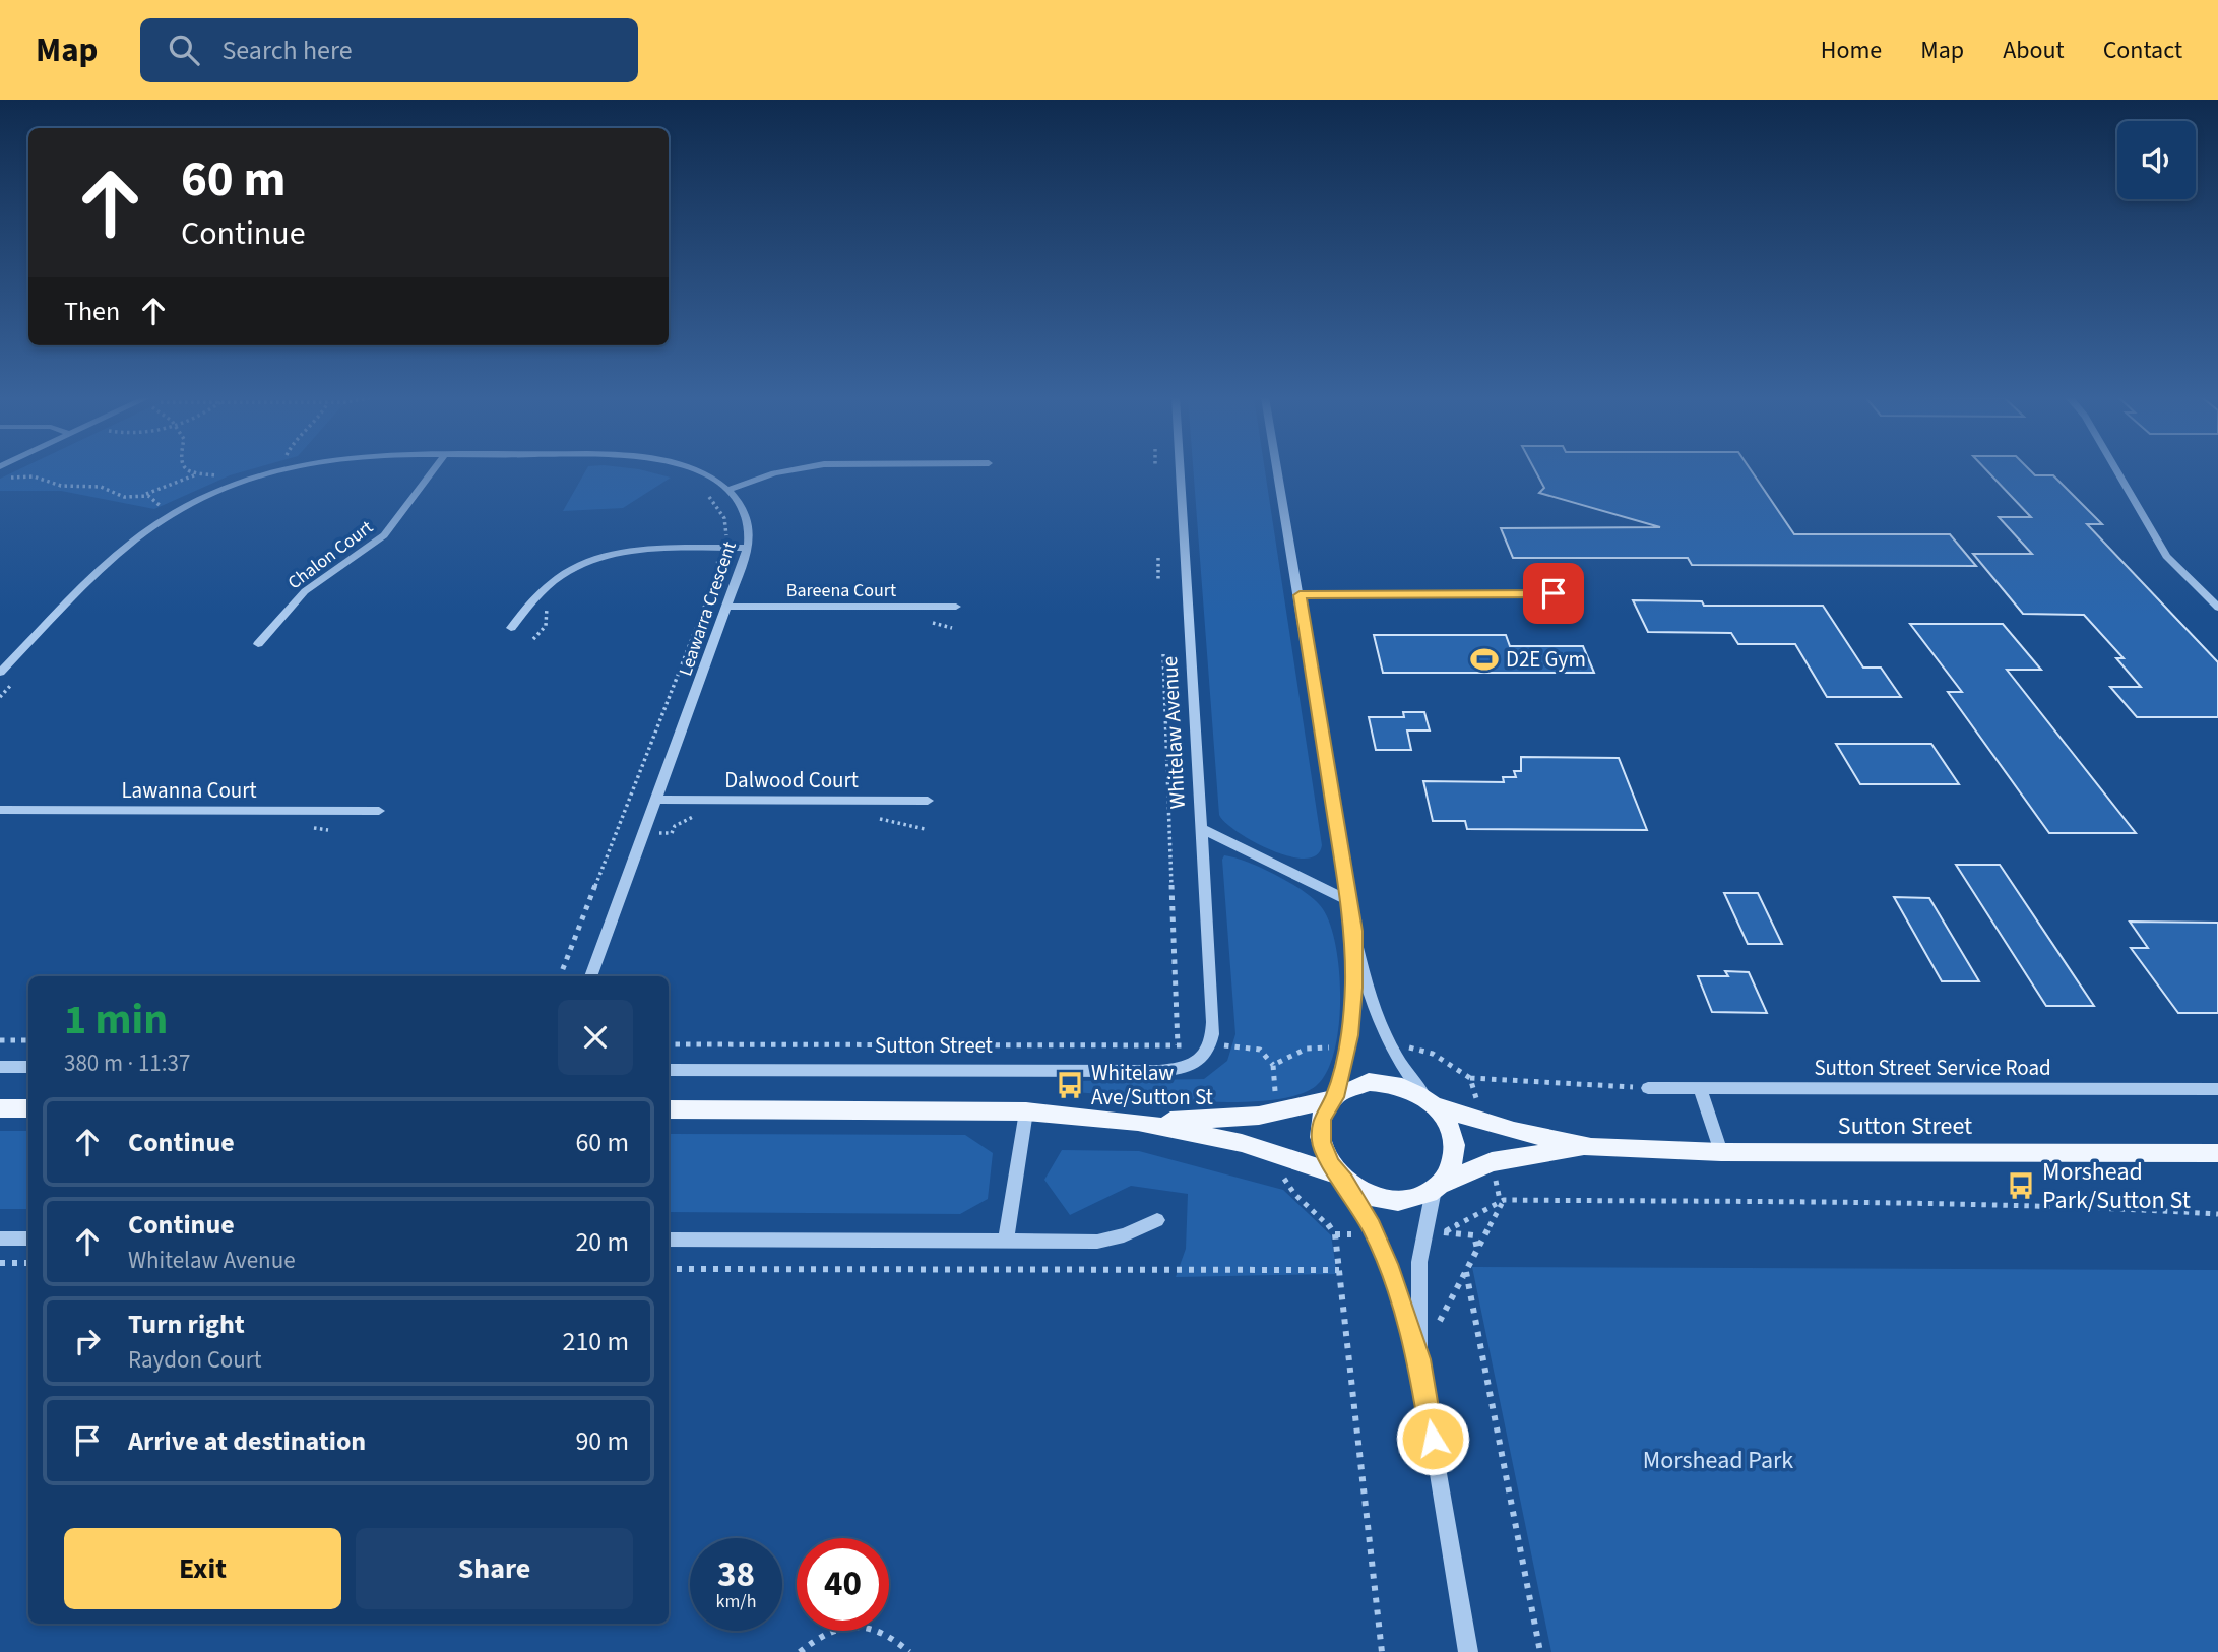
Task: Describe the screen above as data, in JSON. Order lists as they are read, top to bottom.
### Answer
{
  "streets": {
    "main road": ["Sutton Street"],
    "street": [
      "Chalon Court",
      "Bareena Court",
      "Leawarra Crescent",
      "Whitelaw Avenue",
      "Dalwood Court",
      "Lawanna Court",
      "Sutton Street Service Road"
    ]
  },
  "crossings": [
    ["Bareena Court", "Leawarra Crescent"],
    ["Leawarra Crescent", "Dalwood Court"],
    ["Whitelaw Avenue", "Sutton Street"]
  ],
  "parks": ["Morshead Park"],
  "places": {
    "sports": ["D2E Gym"],
    "bus stop": ["Whitelaw Ave/Sutton St", "Morshead Park/Sutton St"]
  },
  "page": {
    "header": "Map",
    "search": "Search here",
    "nav": [
      "Home",
      "Map",
      "About",
      "Contact"
    ],
    "turn": ["60 m", "Continue"],
    "then": "Then",
    "heading": ["1 min", "380 m · 11:37"],
    "list": [
      {
        "name": "Continue",
        "value": "60 m"
      },
      {
        "name": "Continue",
        "note": "Whitelaw Avenue",
        "value": "20 m"
      },
      {
        "name": "Turn right",
        "note": "Raydon Court",
        "value": "210 m"
      },
      {
        "name": "Arrive at destination",
        "value": "90 m"
      }
    ],
    "buttons": ["Exit", "Share"],
    "speed": "38 km/h",
    "limit": "40"
  }
}
